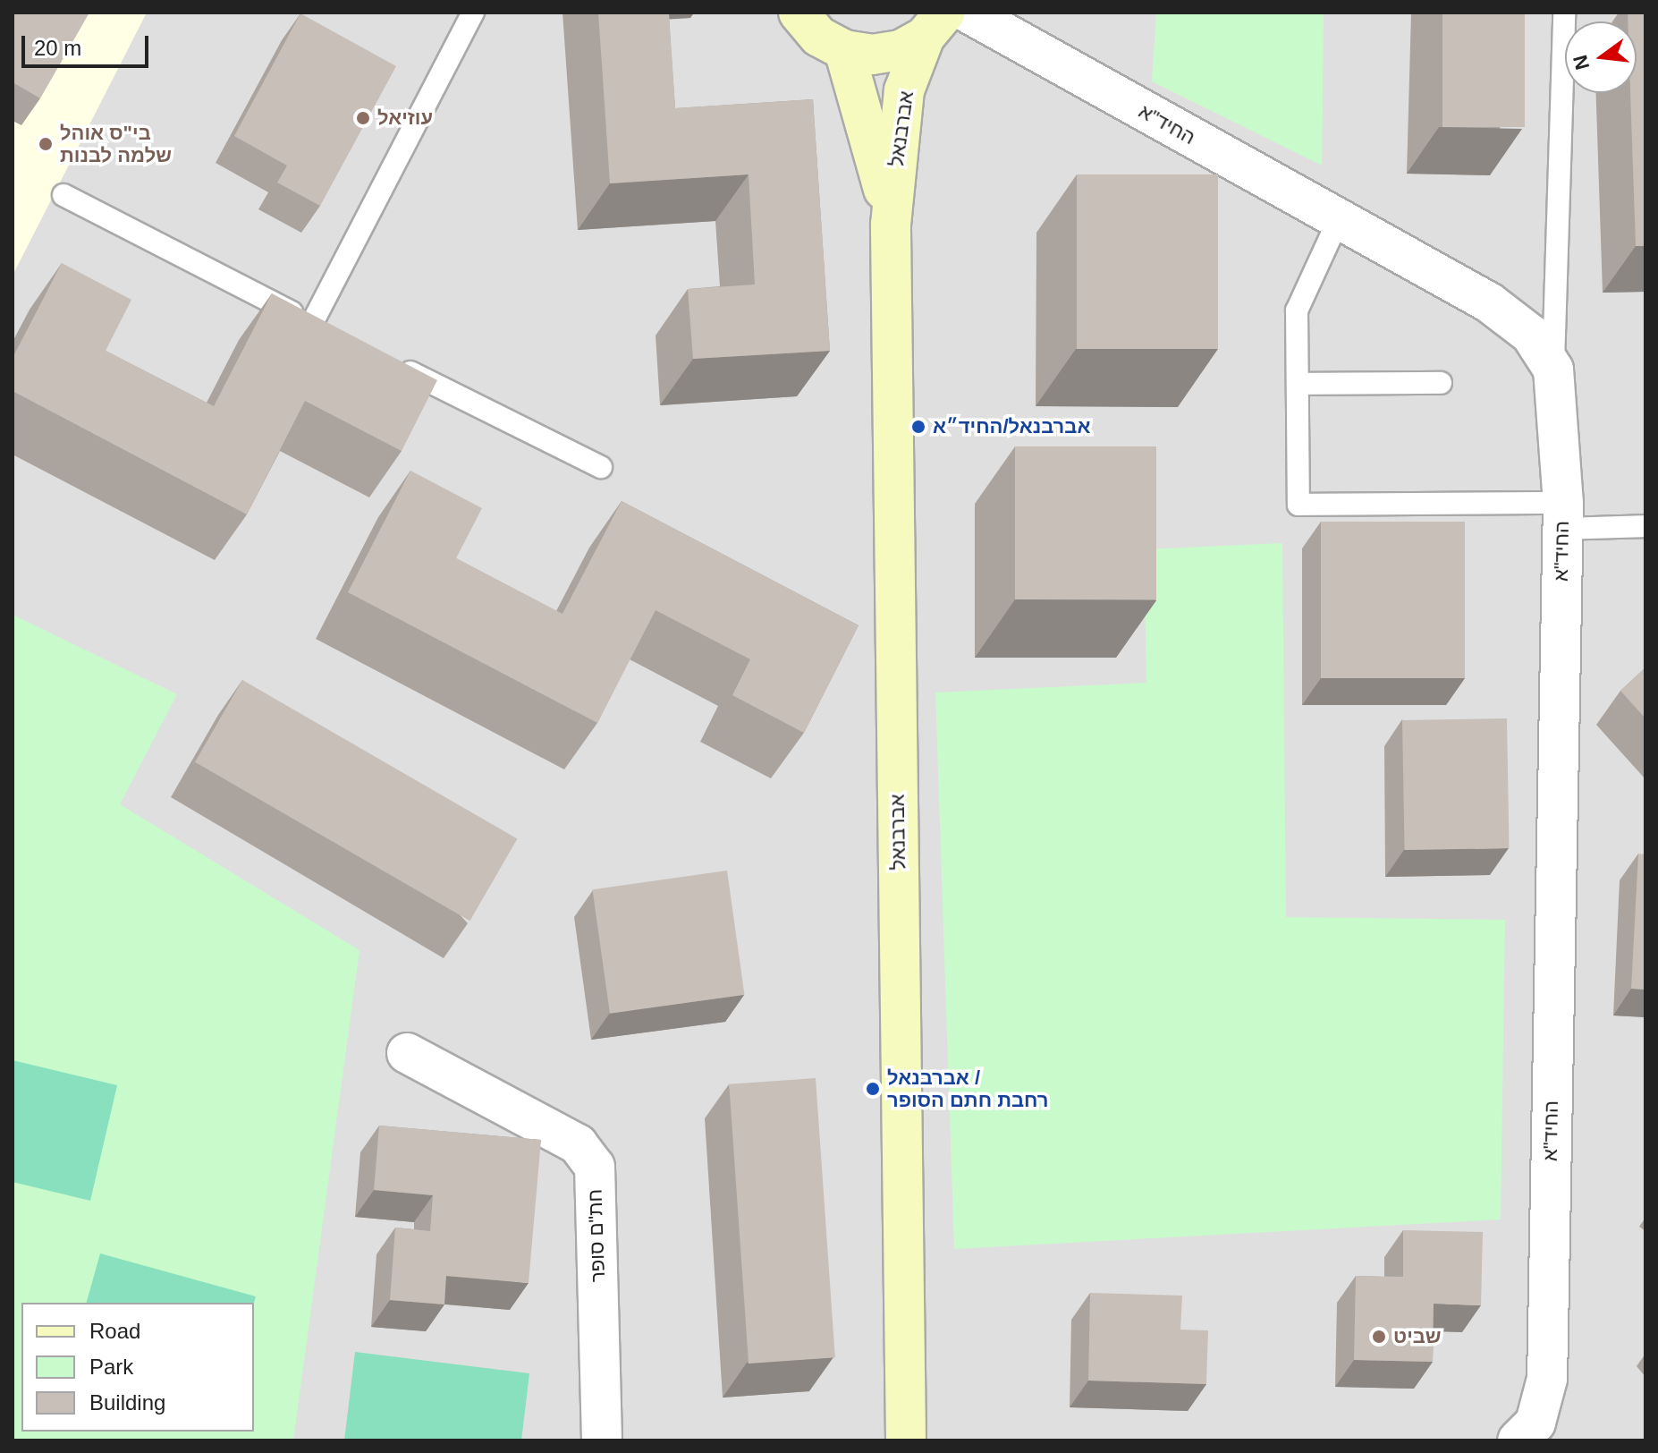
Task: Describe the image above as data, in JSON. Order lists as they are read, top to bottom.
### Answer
{
  "streets": {
    "street": ["החיד\"א", "אברבנאל", "חת\"ם סופר"]
  },
  "places": [
    "עוזיאל",
    "בי\"ס אוהל שלמה לבנות",
    "אברבנאל/החיד״א",
    "אברבנאל / רחבת חתם הסופר",
    "שביט"
  ],
  "legend": ["Road", "Park", "Building"],
  "scale_bar": "20 m",
  "north": "left"
}
